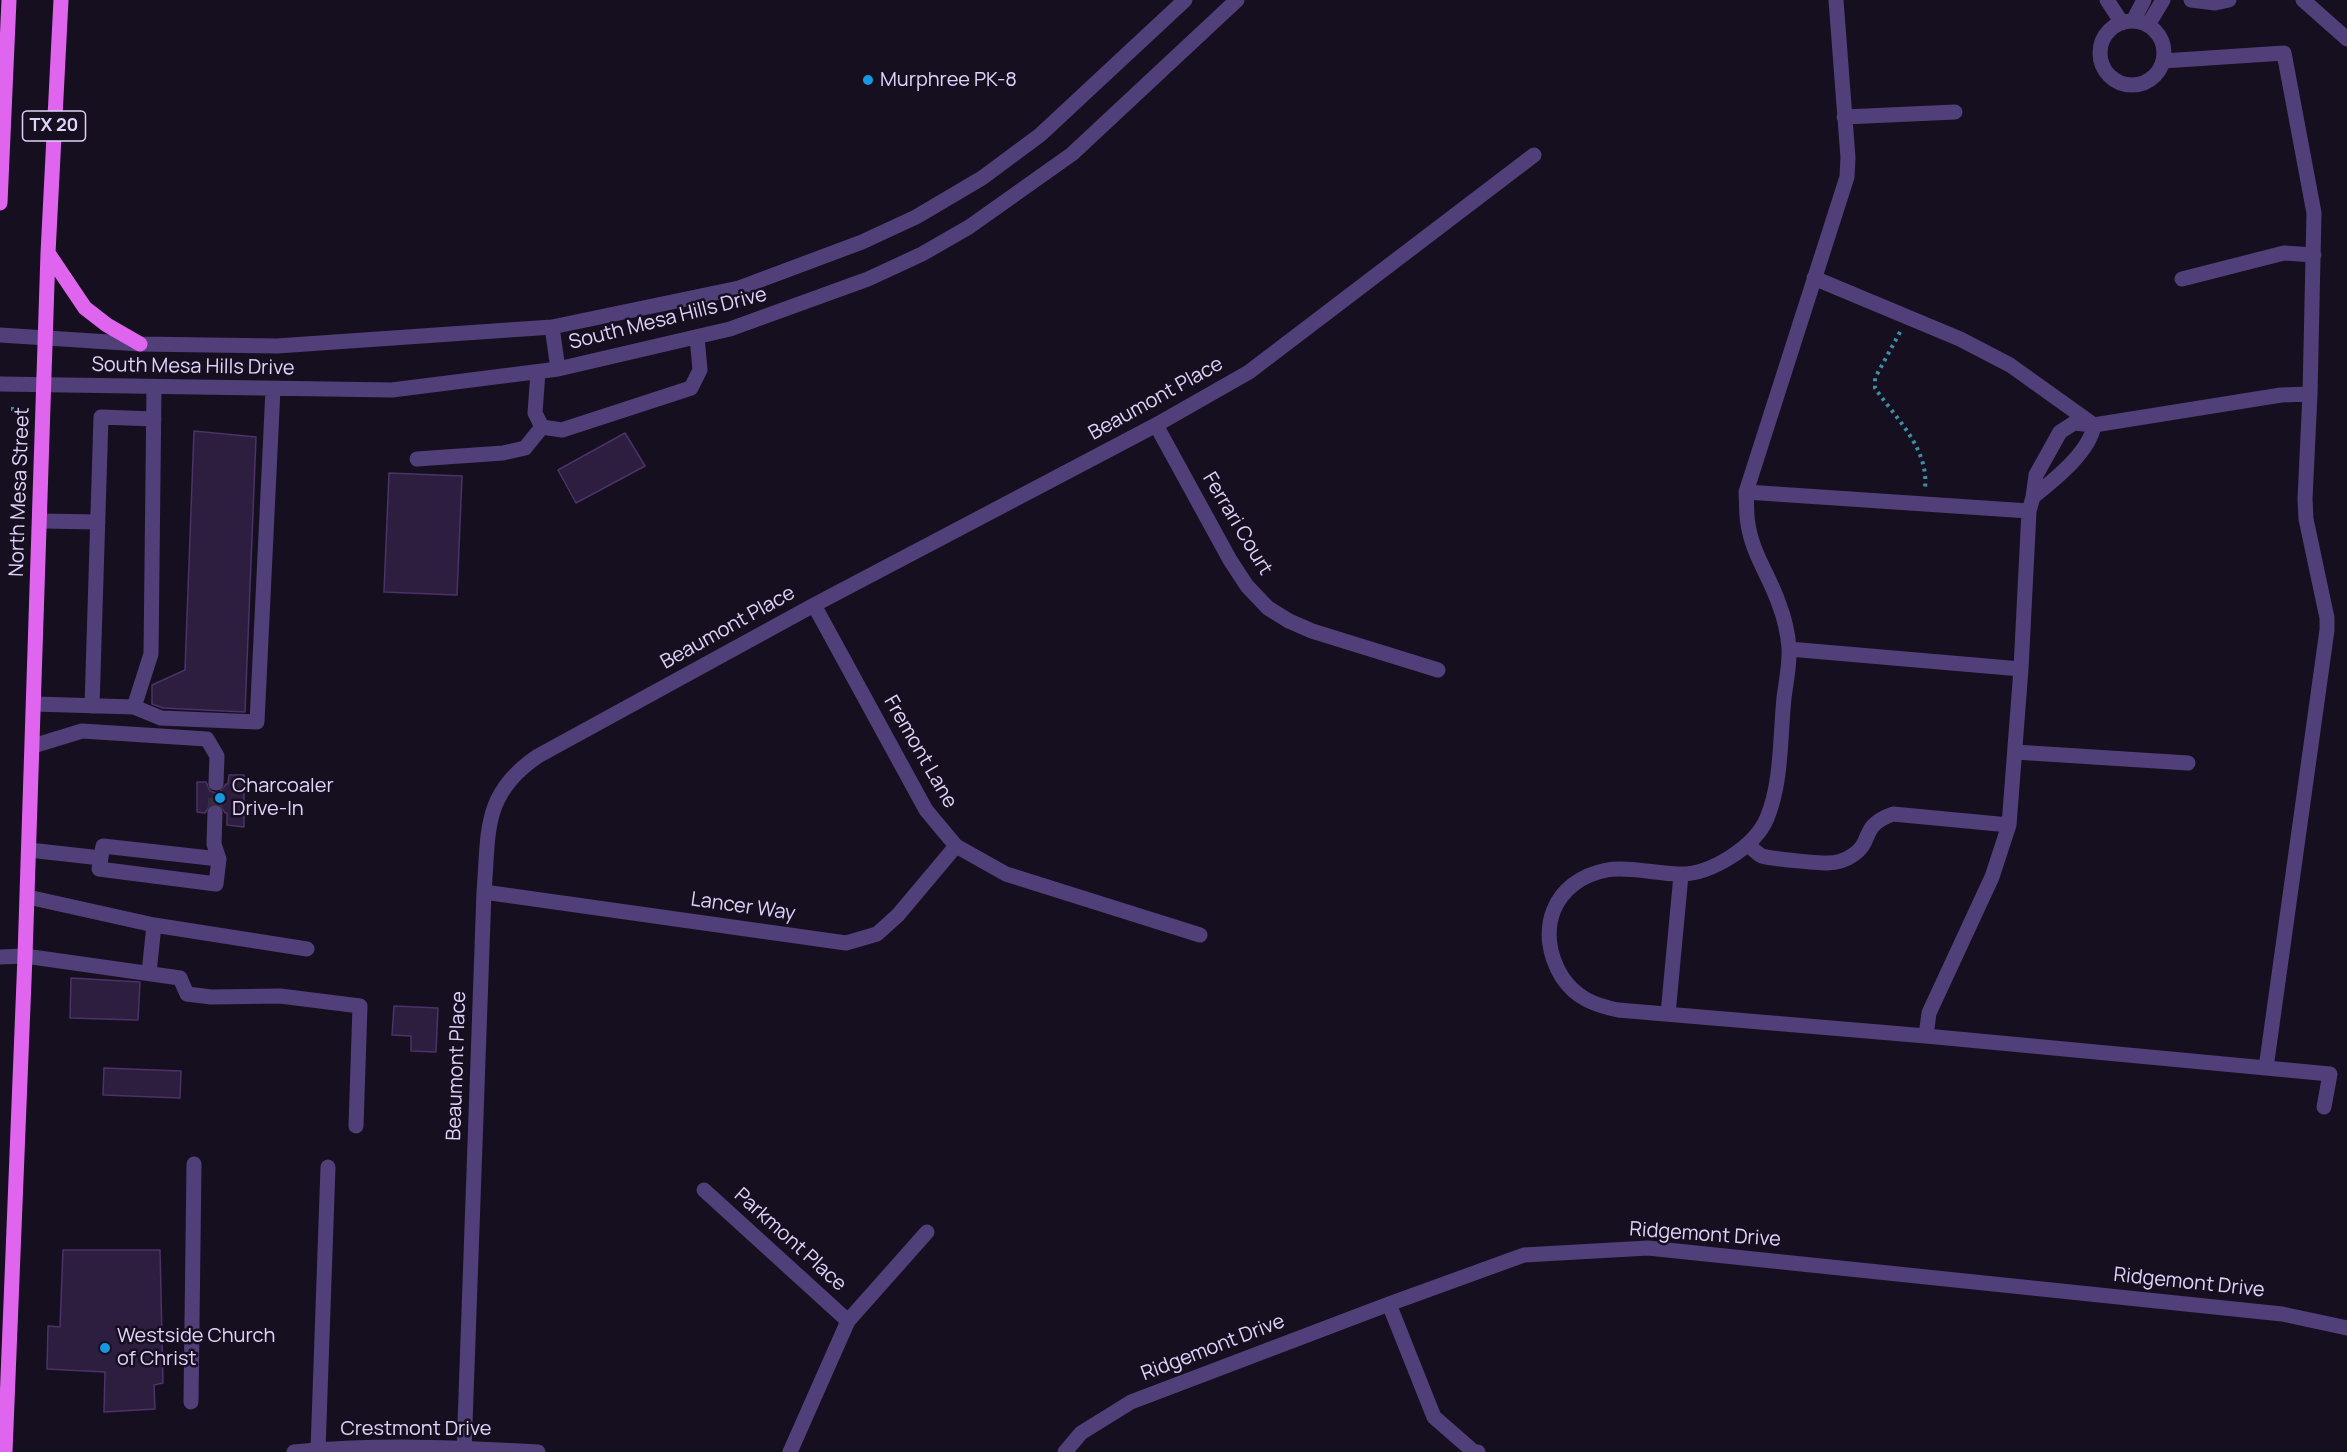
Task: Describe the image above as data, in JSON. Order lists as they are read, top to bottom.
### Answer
{
  "streets": {
    "main road": ["TX 20", "North Mesa Street"],
    "street": [
      "South Mesa Hills Drive",
      "Beaumont Place",
      "Ferrari Court",
      "Fremont Lane",
      "Lancer Way",
      "Ridgemont Drive",
      "Parkmont Place",
      "Crestmont Drive"
    ]
  },
  "crossings": [
    ["South Mesa Hills Drive", "North Mesa Street"],
    ["Beaumont Place", "Ferrari Court"],
    ["Beaumont Place", "Fremont Lane"],
    ["Beaumont Place", "Lancer Way"],
    ["Beaumont Place", "Crestmont Drive"],
    ["Fremont Lane", "Lancer Way"]
  ],
  "places": ["Murphree PK-8", "Charcoaler Drive-In", "Westside Church of Christ"]
}
